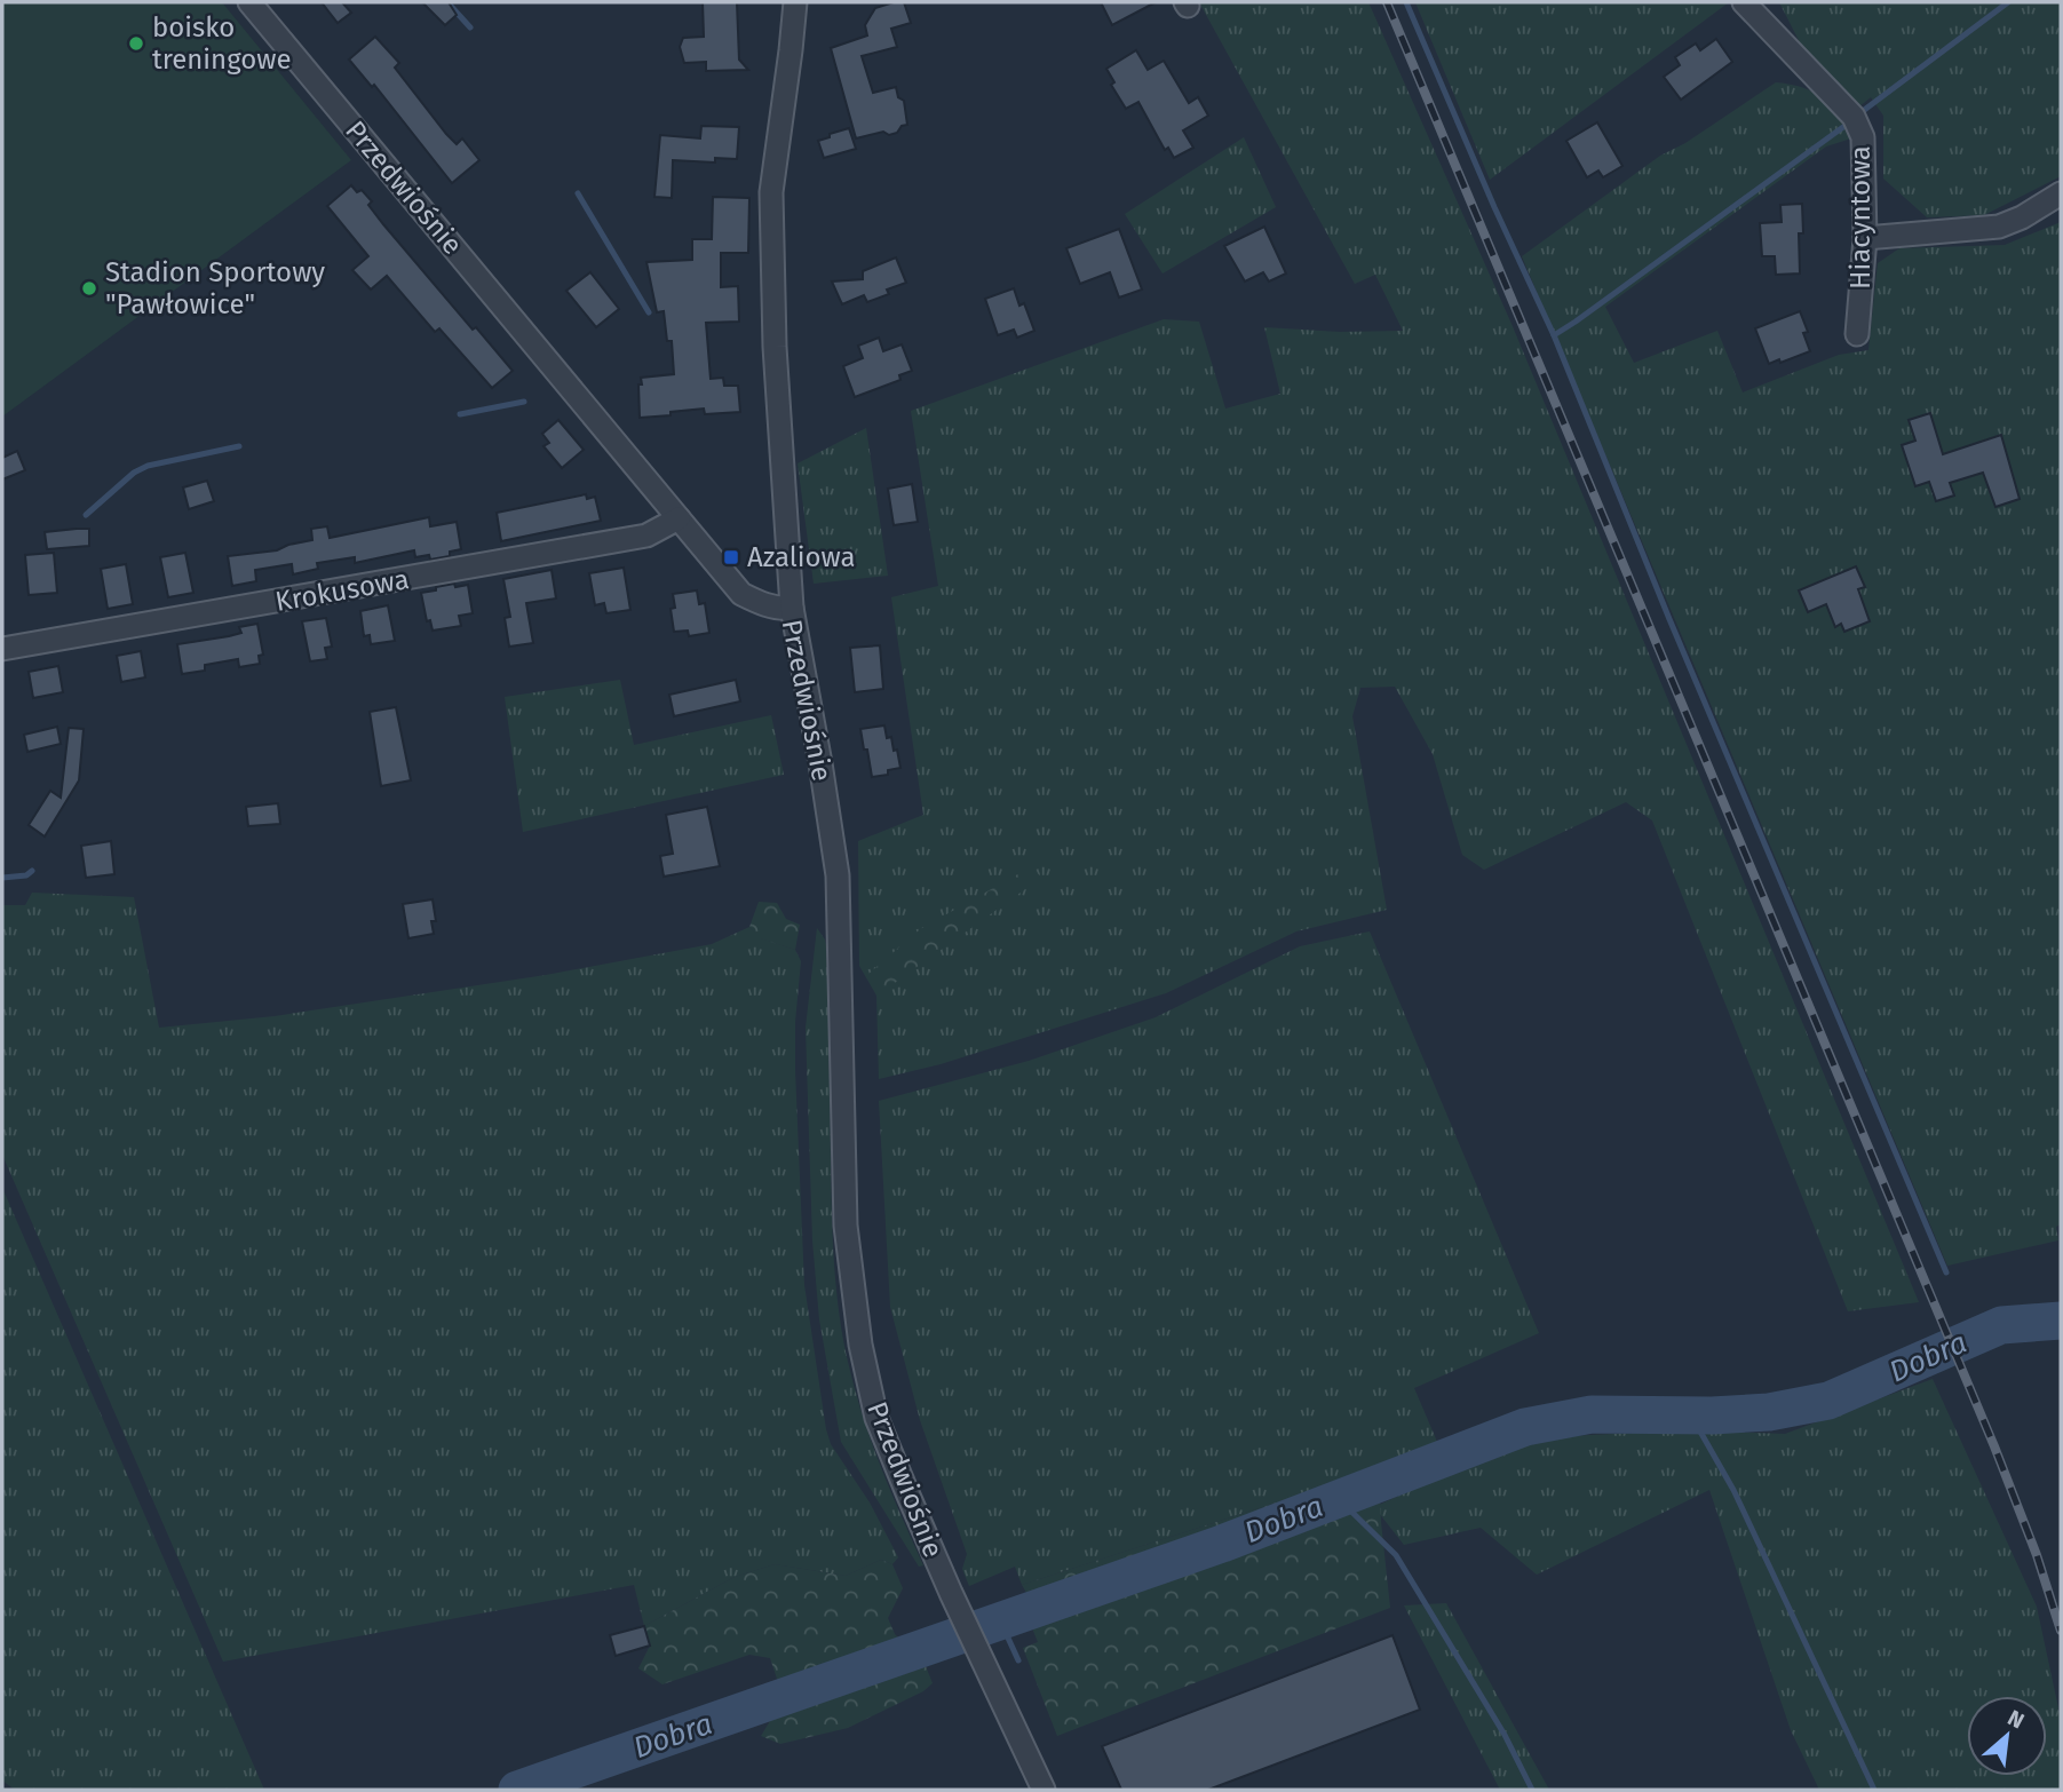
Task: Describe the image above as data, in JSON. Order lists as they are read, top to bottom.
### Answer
{
  "streets": {
    "street": ["Przedwiośnie", "Hiacyntowa", "Krokusowa"]
  },
  "crossings": [
    ["Przedwiośnie", "Krokusowa"]
  ],
  "water": ["Dobra"],
  "places": {
    "other": ["boisko treningowe", "Stadion Sportowy \"Pawłowice\""],
    "transit": ["Azaliowa"]
  },
  "north": "top right"
}
